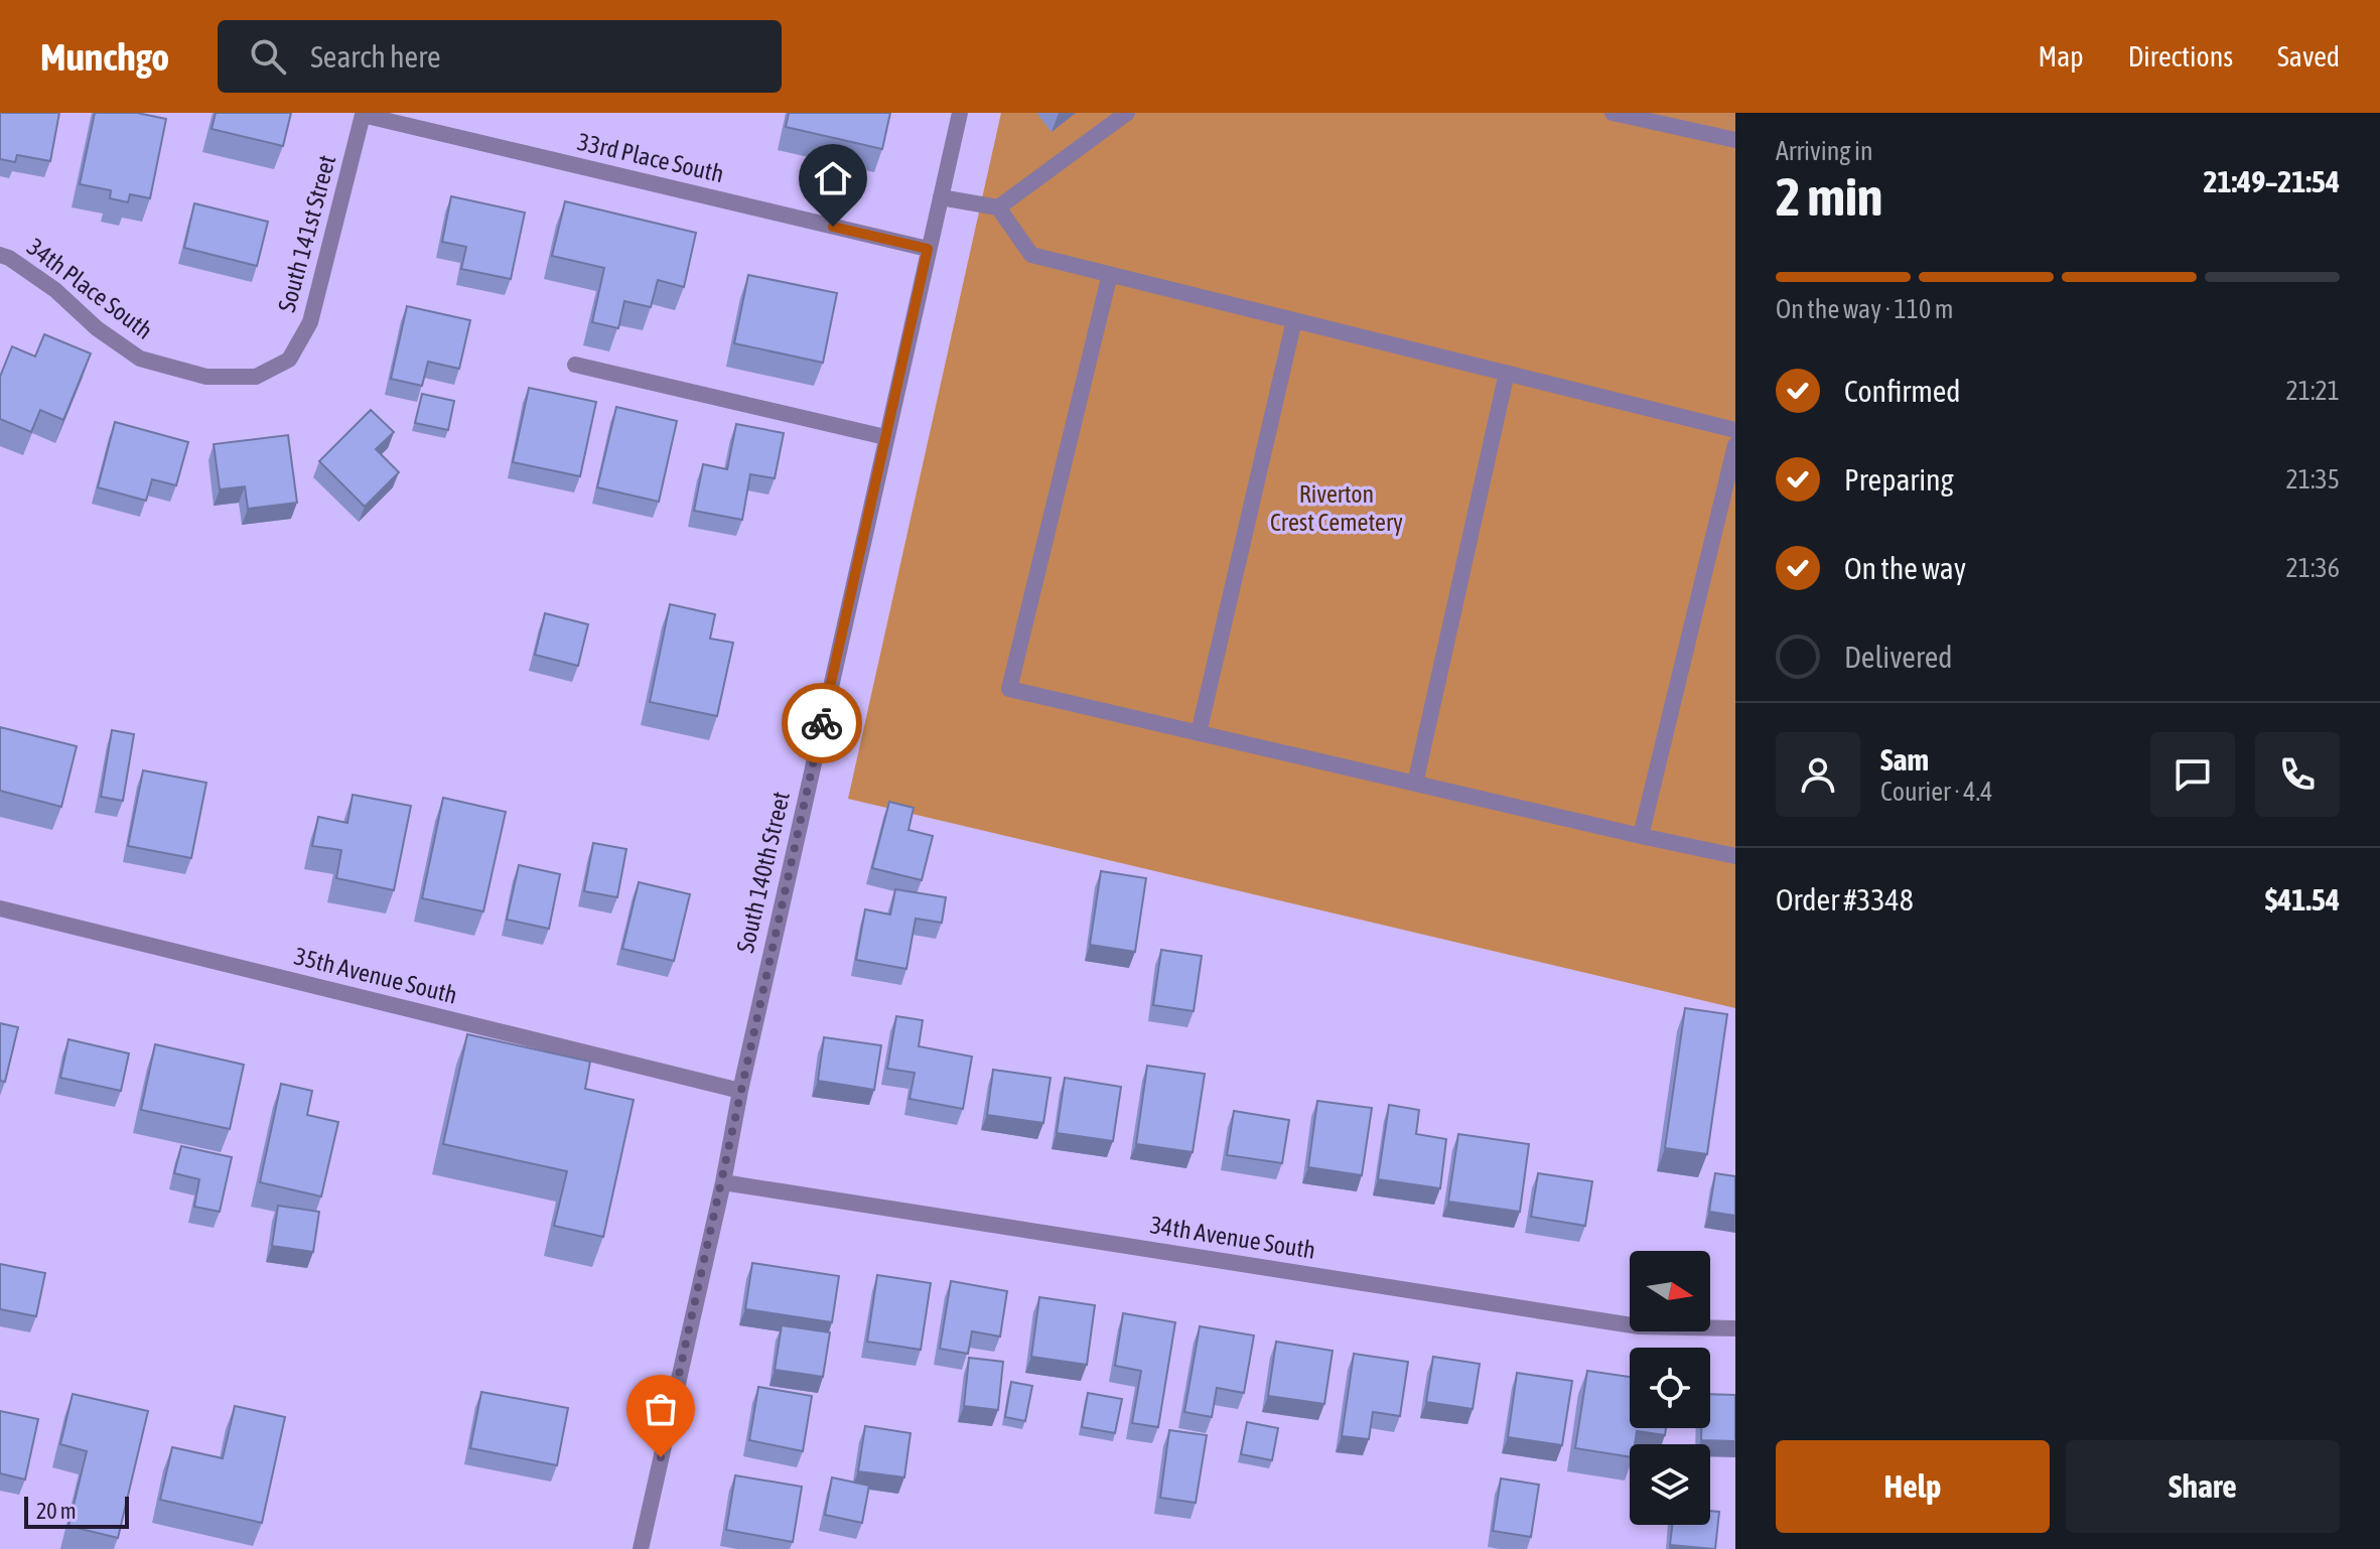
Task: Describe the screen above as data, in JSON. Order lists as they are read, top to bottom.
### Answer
{
  "streets": {
    "street": [
      "33rd Place South",
      "South 141st Street",
      "34th Place South",
      "South 140th Street",
      "35th Avenue South",
      "34th Avenue South"
    ]
  },
  "crossings": [
    ["33rd Place South", "South 141st Street"],
    ["33rd Place South", "South 140th Street"],
    ["South 141st Street", "34th Place South"],
    ["South 140th Street", "35th Avenue South"],
    ["South 140th Street", "34th Avenue South"]
  ],
  "parks": ["Riverton Crest Cemetery"],
  "scale_bar": "20 m",
  "north": "right",
  "page": {
    "header": "Munchgo",
    "search": "Search here",
    "nav": ["Map", "Directions", "Saved"],
    "heading": ["2 min", "Arriving in", "21:49–21:54"],
    "panel": [
      "Sam",
      "Courier · 4.4",
      "Order #3348",
      "$41.54"
    ],
    "bar": "On the way · 110 m",
    "list": [
      ["Confirmed", "21:21"],
      ["Preparing", "21:35"],
      ["On the way", "21:36"],
      "Delivered"
    ],
    "buttons": ["Help", "Share"],
    "scale": "20 m"
  }
}
